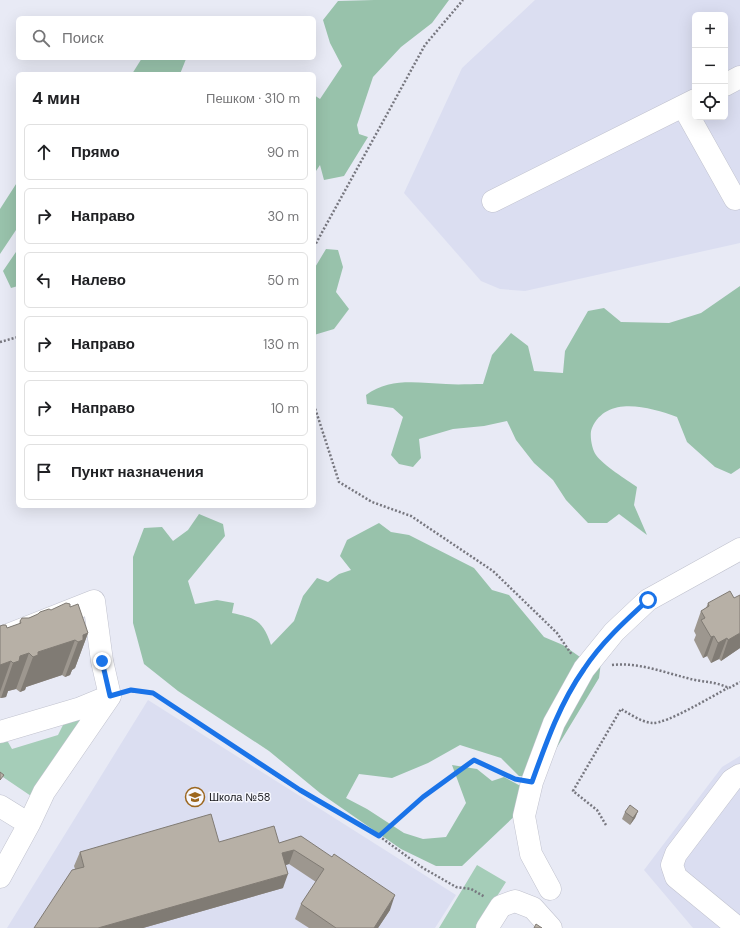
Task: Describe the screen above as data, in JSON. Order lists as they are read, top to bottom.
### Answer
{
  "places": {
    "school or university": ["Школа №58"]
  },
  "page": {
    "map_buttons": ["+", "−"],
    "search": "Поиск",
    "heading": ["4 мин", "Пешком · 310 m"],
    "list": [
      ["Прямо", "90 m"],
      ["Направо", "30 m"],
      ["Налево", "50 m"],
      ["Направо", "130 m"],
      ["Направо", "10 m"],
      "Пункт назначения"
    ]
  }
}
